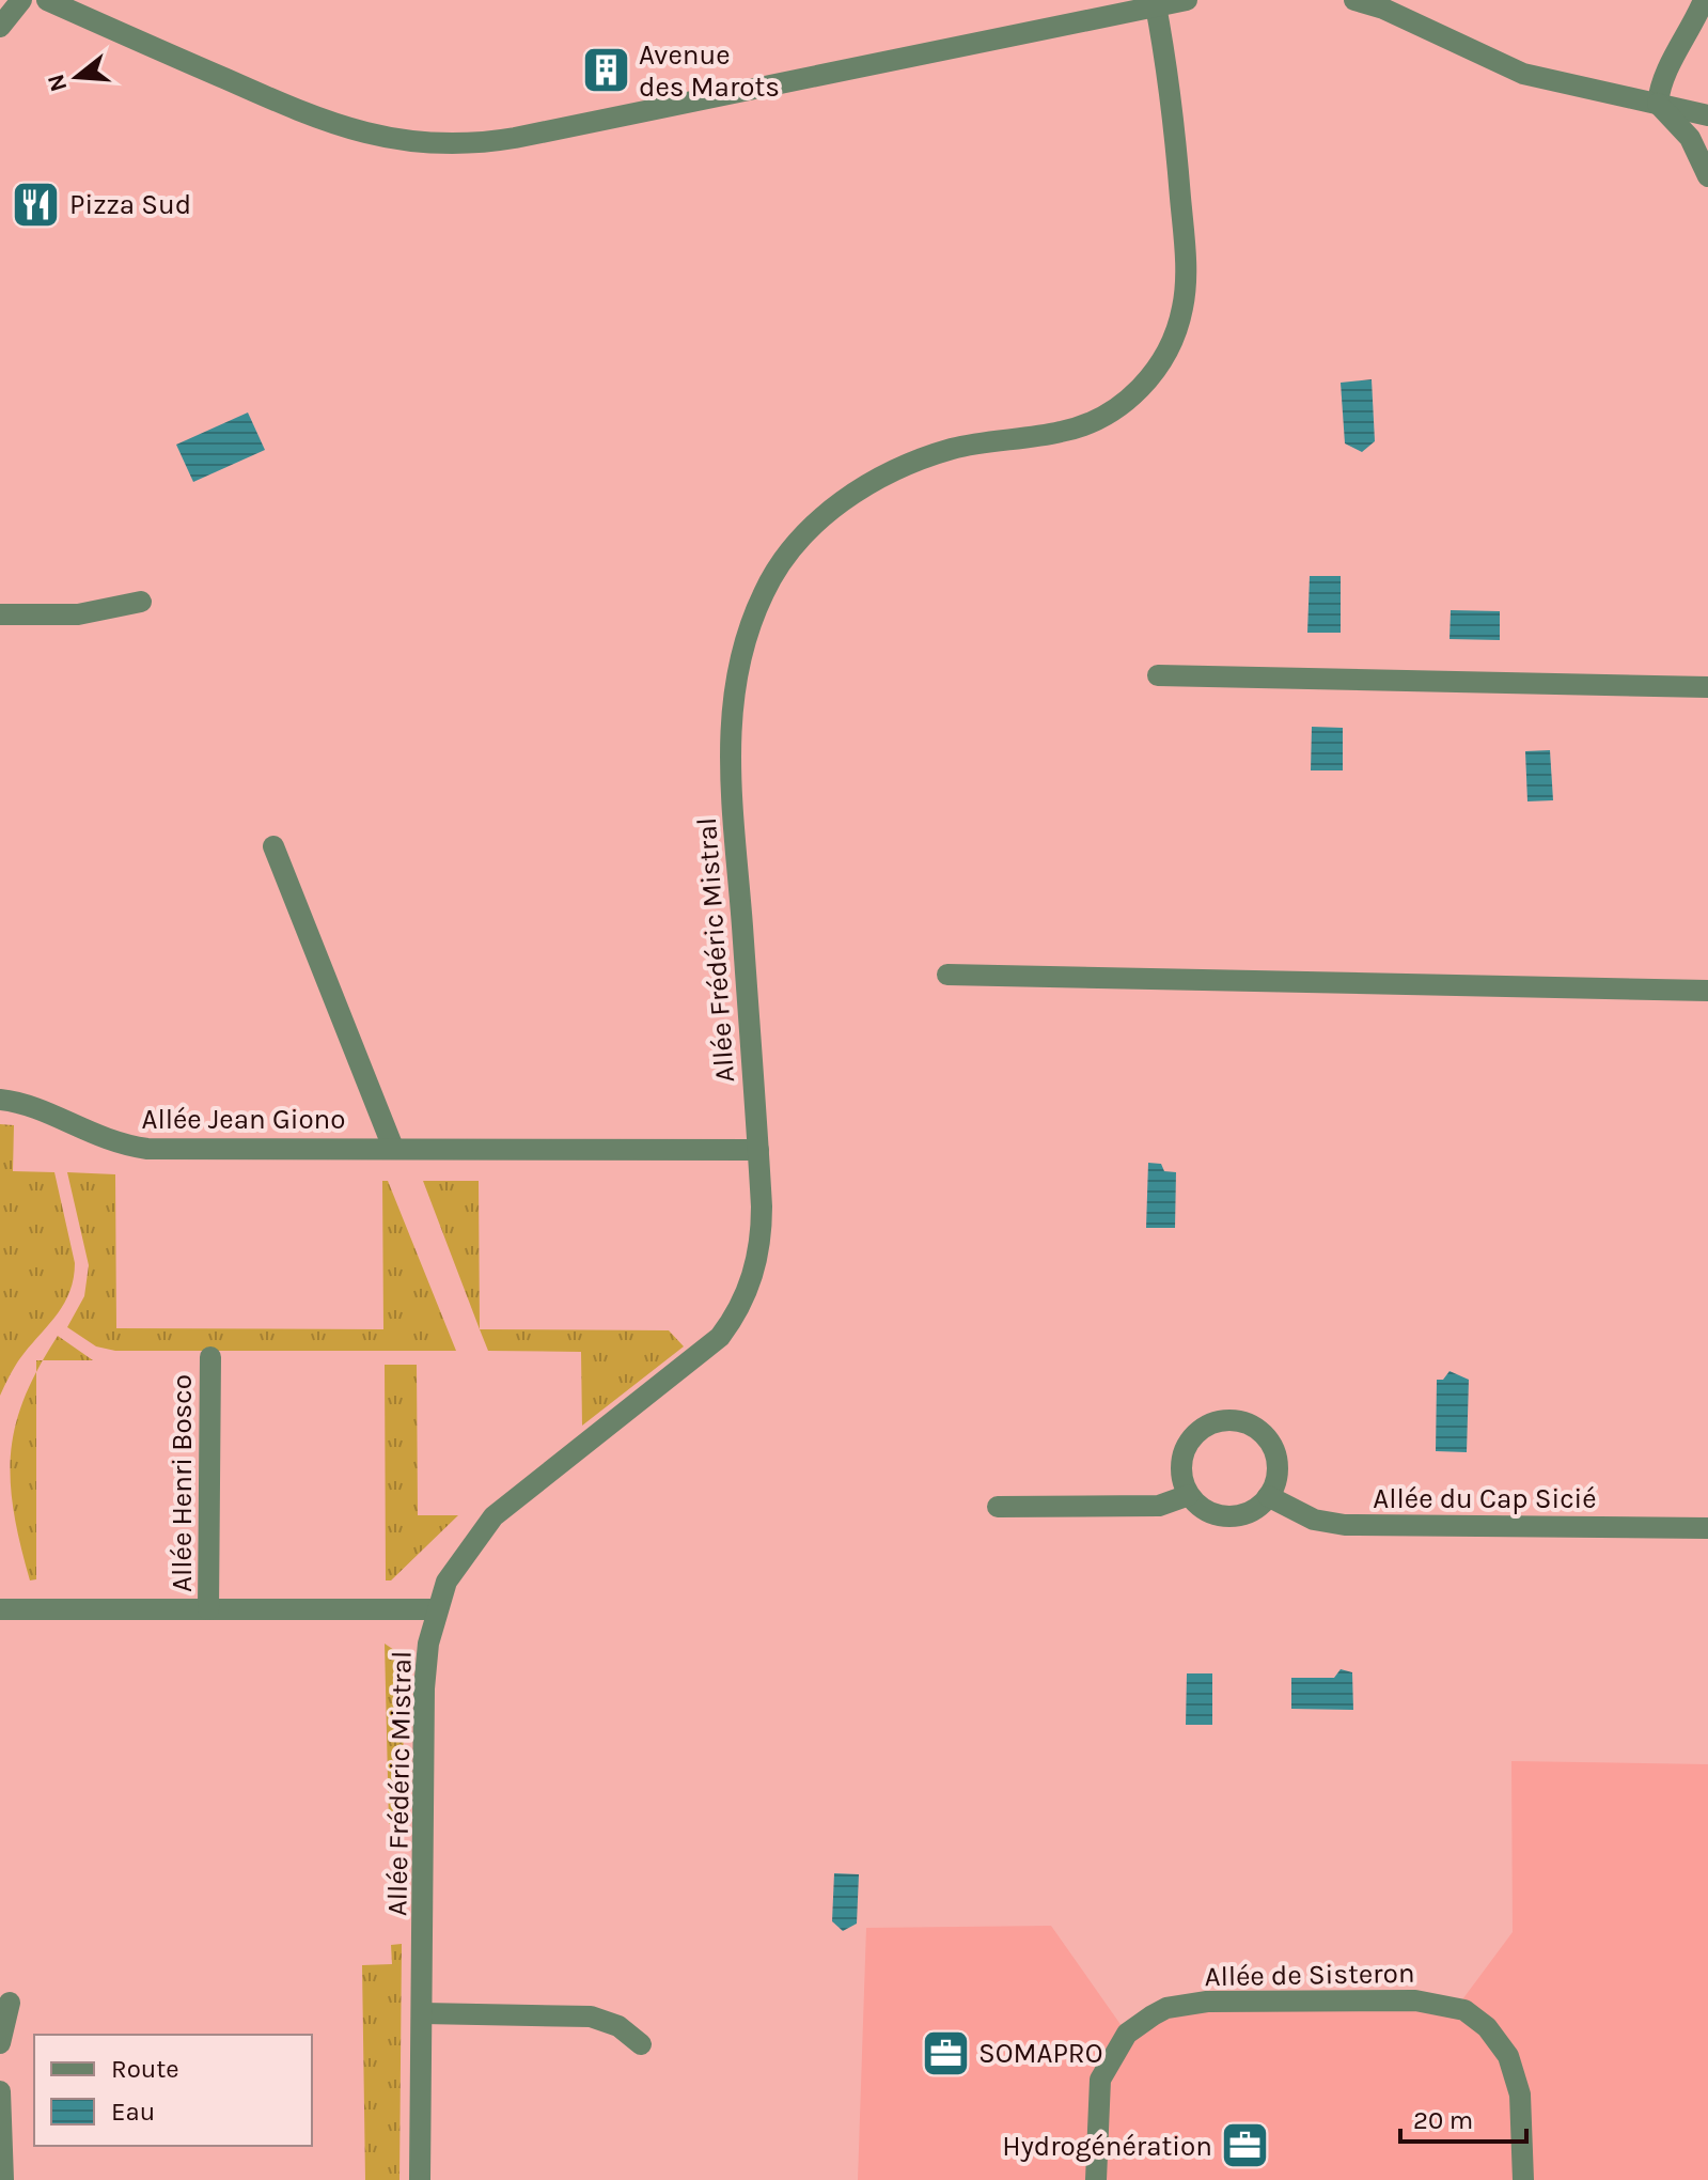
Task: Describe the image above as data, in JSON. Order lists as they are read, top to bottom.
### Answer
{
  "streets": {
    "street": [
      "Allée Frédéric Mistral",
      "Allée Jean Giono",
      "Allée Henri Bosco",
      "Allée du Cap Sicié",
      "Allée de Sisteron"
    ]
  },
  "crossings": [
    ["Allée Frédéric Mistral", "Allée Jean Giono"],
    ["Allée Frédéric Mistral", "Allée Henri Bosco"]
  ],
  "places": {
    "building": ["Avenue des Marots"],
    "restaurant": ["Pizza Sud"],
    "office": ["SOMAPRO", "Hydrogénération"]
  },
  "legend": ["Route", "Eau"],
  "scale_bar": "20 m",
  "north": "left"
}
